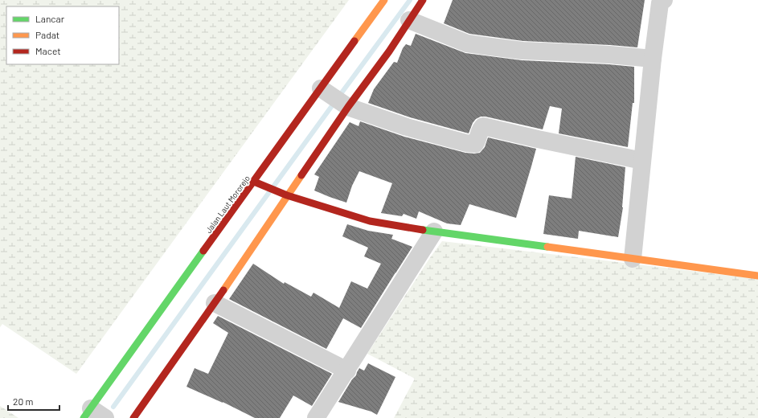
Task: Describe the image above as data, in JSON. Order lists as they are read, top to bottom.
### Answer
{
  "streets": {
    "street": ["Jalan Laut Mororejo"]
  },
  "legend": ["Lancar", "Padat", "Macet"],
  "scale_bar": "20 m"
}
